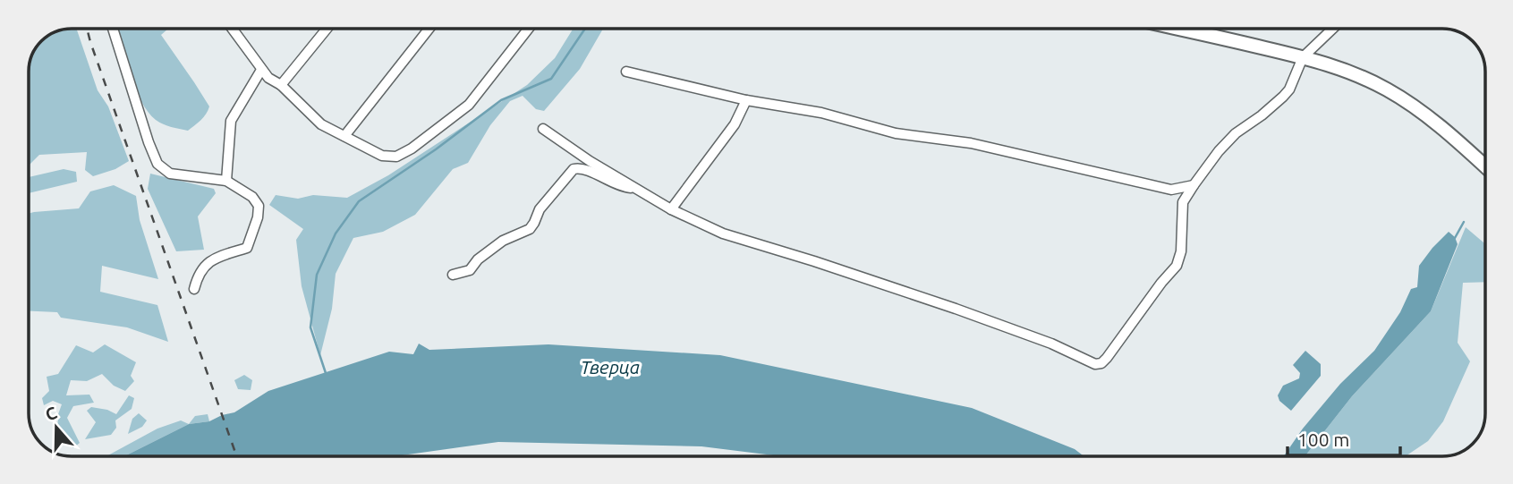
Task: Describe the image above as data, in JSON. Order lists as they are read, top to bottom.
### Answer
{
  "water": ["Тверца"],
  "scale_bar": "100 m",
  "north": "top"
}
